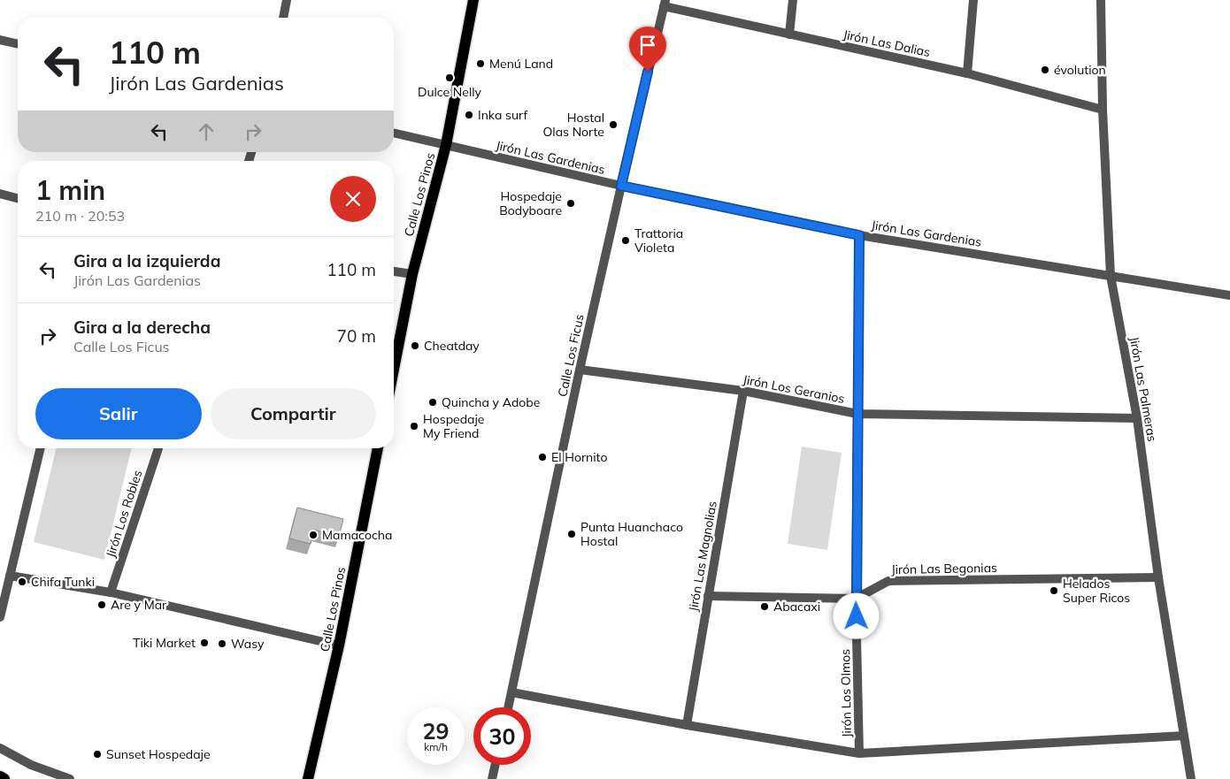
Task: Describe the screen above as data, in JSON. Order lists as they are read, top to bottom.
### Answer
{
  "streets": {
    "main road": ["Calle Los Pinos"],
    "street": [
      "Jirón Las Dalias",
      "Jirón Las Gardenias",
      "Calle Los Ficus",
      "Jirón Los Geranios",
      "Jirón Las Palmeras",
      "Jirón Los Robles",
      "Jirón Las Magnolias",
      "Jirón Las Begonias",
      "Jirón Los Olmos"
    ]
  },
  "crossings": [
    ["Jirón Las Dalias", "Calle Los Ficus"],
    ["Jirón Las Dalias", "Jirón Las Palmeras"],
    ["Jirón Las Gardenias", "Calle Los Pinos"],
    ["Jirón Las Gardenias", "Calle Los Ficus"],
    ["Jirón Las Gardenias", "Jirón Las Palmeras"],
    ["Jirón Las Gardenias", "Jirón Los Olmos"],
    ["Calle Los Ficus", "Jirón Los Geranios"],
    ["Jirón Los Geranios", "Jirón Las Palmeras"],
    ["Jirón Los Geranios", "Jirón Las Magnolias"],
    ["Jirón Los Geranios", "Jirón Los Olmos"],
    ["Jirón Las Palmeras", "Jirón Las Begonias"],
    ["Jirón Las Magnolias", "Jirón Las Begonias"],
    ["Jirón Las Begonias", "Jirón Los Olmos"]
  ],
  "places": [
    "Menú Land",
    "évolution",
    "Dulce Nelly",
    "Inka surf",
    "Hostal Olas Norte",
    "Hospedaje Bodyboare",
    "Trattoria Violeta",
    "Cheatday",
    "Quincha y Adobe",
    "Hospedaje My Friend",
    "El Hornito",
    "Punta Huanchaco Hostal",
    "Mamacocha",
    "Chifa Tunki",
    "Helados Super Ricos",
    "Are y Mar",
    "Abacaxi",
    "Tiki Market",
    "Wasy",
    "Sunset Hospedaje"
  ],
  "page": {
    "turn": ["110 m", "Jirón Las Gardenias"],
    "heading": ["1 min", "210 m · 20:53"],
    "list": [
      {
        "name": "Gira a la izquierda",
        "note": "Jirón Las Gardenias",
        "value": "110 m"
      },
      {
        "name": "Gira a la derecha",
        "note": "Calle Los Ficus",
        "value": "70 m"
      }
    ],
    "buttons": ["Salir", "Compartir"],
    "speed": "29 km/h",
    "limit": "30"
  }
}
